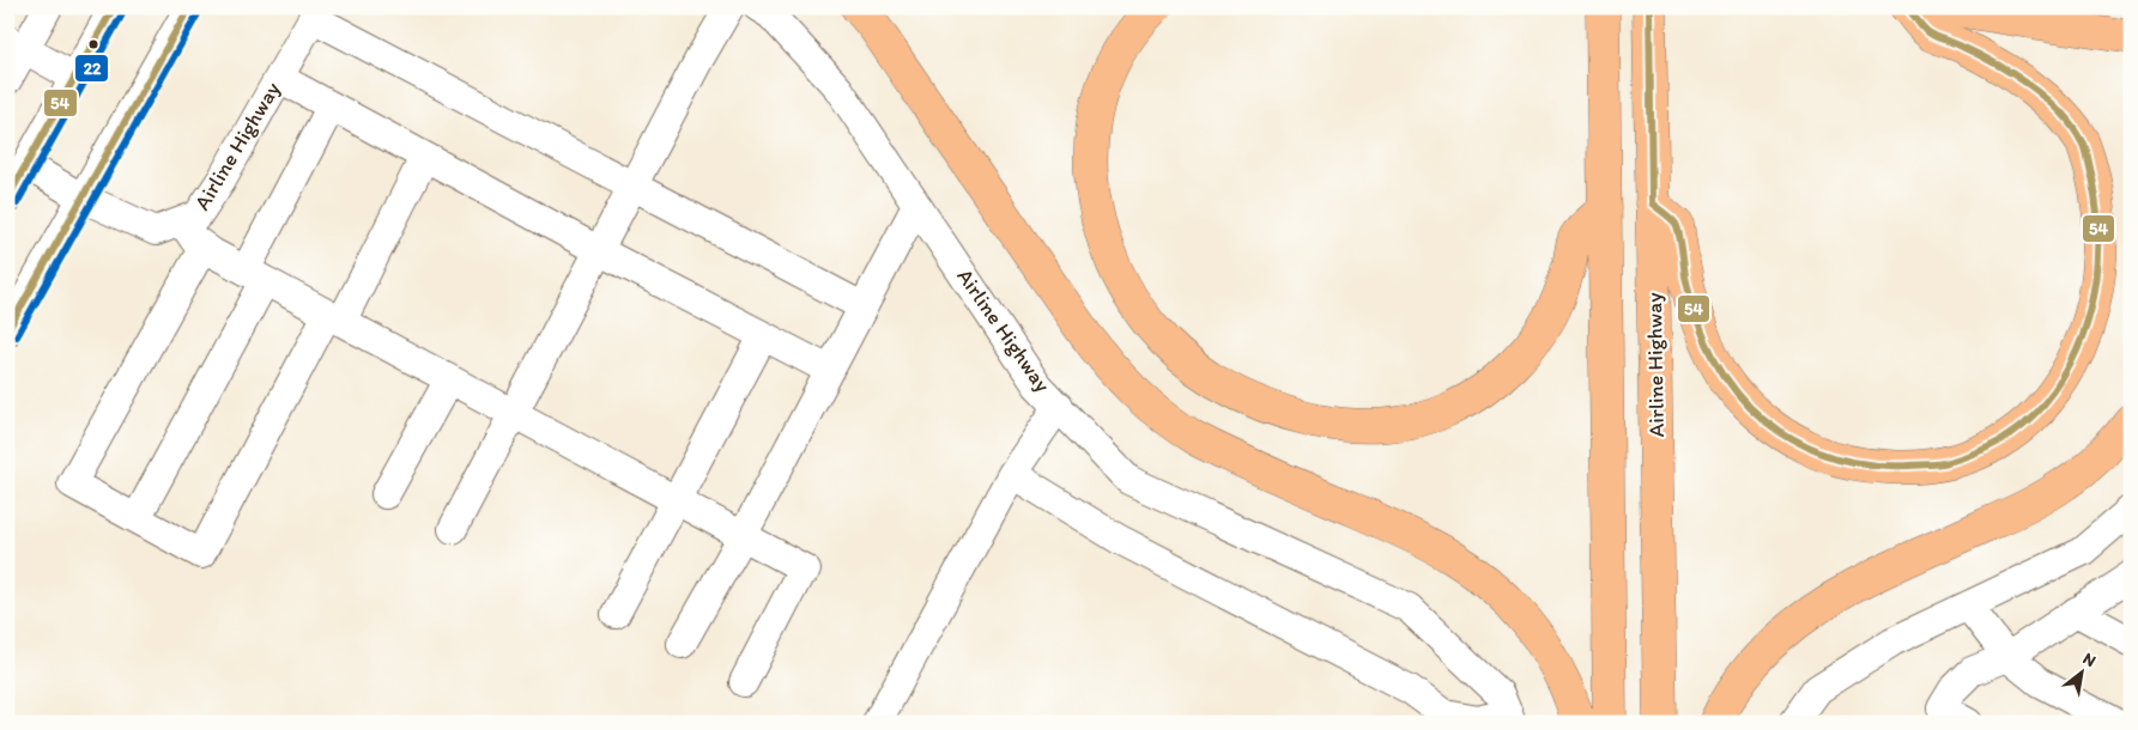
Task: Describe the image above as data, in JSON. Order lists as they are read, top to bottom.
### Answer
{
  "streets": {
    "main road": ["Airline Highway"]
  },
  "lines": ["transit line 54", "transit line 22"],
  "north": "top right"
}
